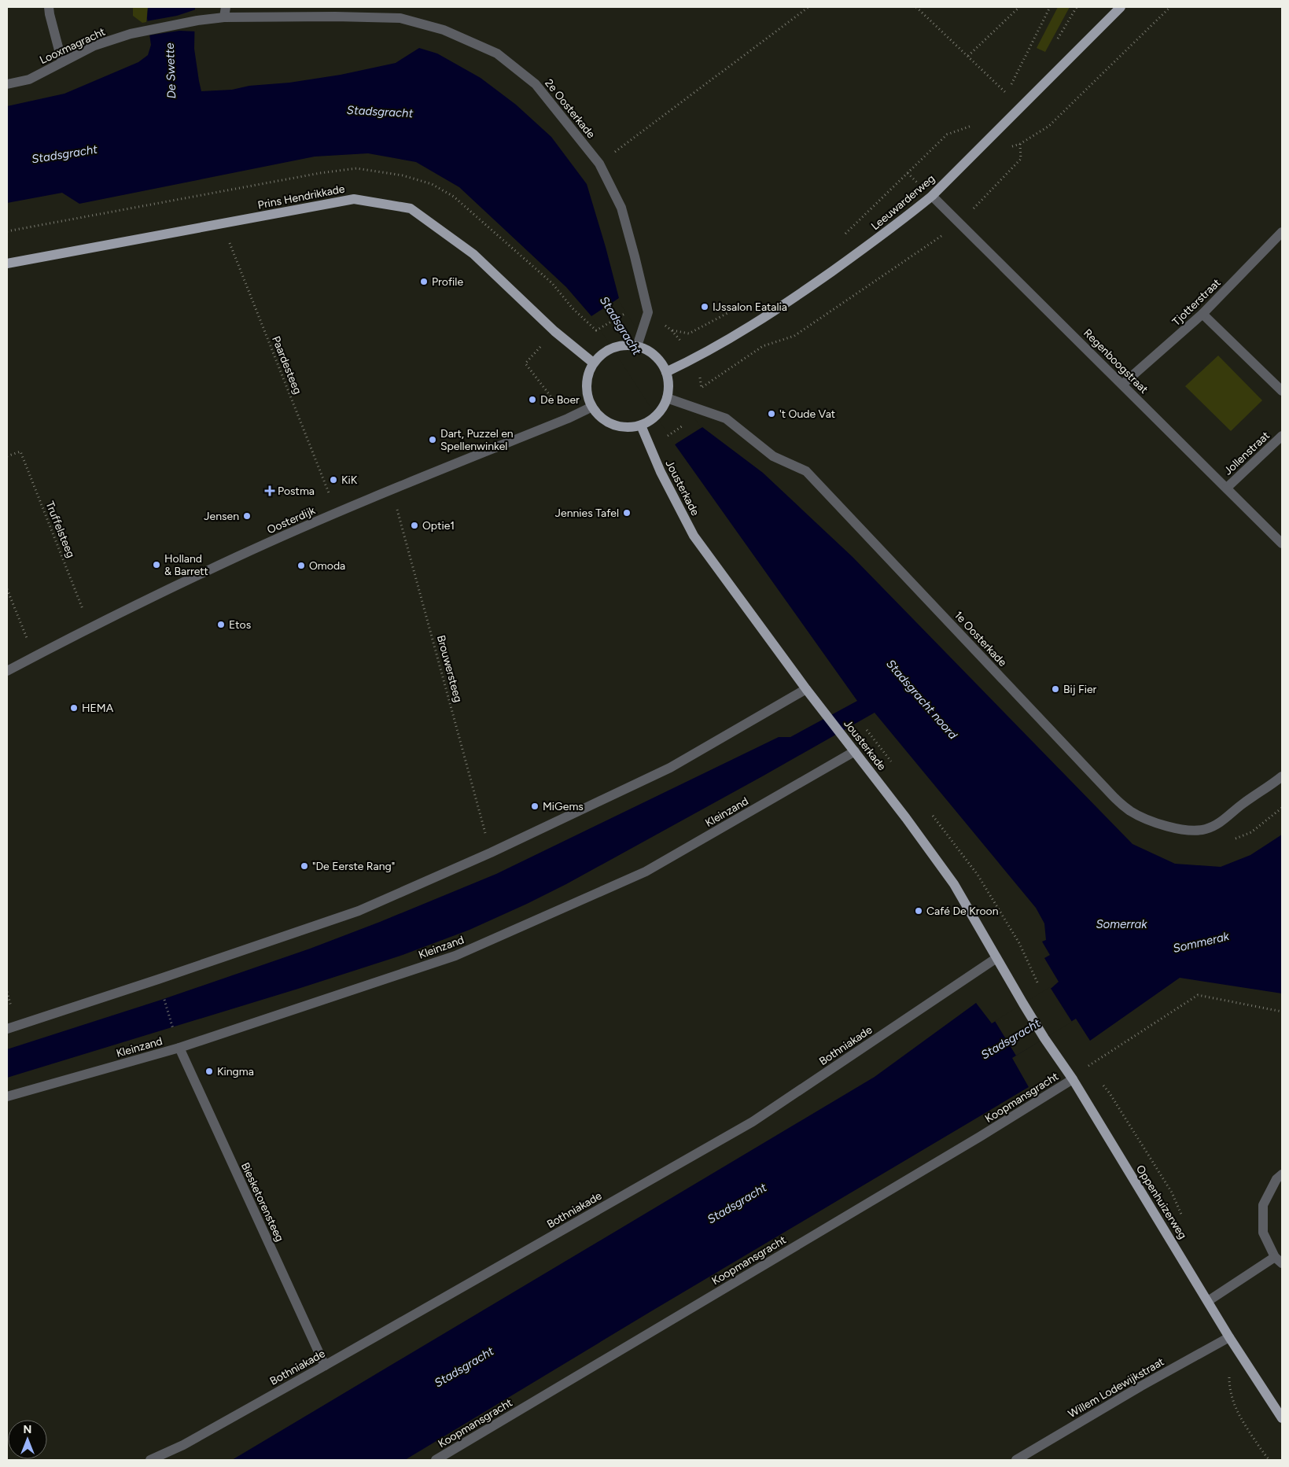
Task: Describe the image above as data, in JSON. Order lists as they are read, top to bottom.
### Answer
{
  "streets": {
    "main road": [
      "Prins Hendrikkade",
      "Leeuwarderweg",
      "Jousterkade",
      "Oppenhuizerweg"
    ],
    "street": [
      "Looxmagracht",
      "2e Oosterkade",
      "Tjotterstraat",
      "Regenboogstraat",
      "Jollenstraat",
      "Oosterdijk",
      "1e Oosterkade",
      "Kleinzand",
      "Bothniakade",
      "Koopmansgracht",
      "Biesketorensteeg",
      "Willem Lodewijkstraat"
    ],
    "path": ["Paardesteeg", "Truffelsteeg", "Brouwersteeg"]
  },
  "crossings": [
    ["Looxmagracht", "2e Oosterkade"],
    ["2e Oosterkade", "Prins Hendrikkade"],
    ["2e Oosterkade", "Leeuwarderweg"],
    ["2e Oosterkade", "Jousterkade"],
    ["2e Oosterkade", "Oosterdijk"],
    ["2e Oosterkade", "1e Oosterkade"],
    ["Prins Hendrikkade", "Leeuwarderweg"],
    ["Prins Hendrikkade", "Paardesteeg"],
    ["Prins Hendrikkade", "Jousterkade"],
    ["Prins Hendrikkade", "Oosterdijk"],
    ["Prins Hendrikkade", "1e Oosterkade"],
    ["Leeuwarderweg", "Regenboogstraat"],
    ["Leeuwarderweg", "Jousterkade"],
    ["Leeuwarderweg", "Oosterdijk"],
    ["Leeuwarderweg", "1e Oosterkade"],
    ["Tjotterstraat", "Regenboogstraat"],
    ["Regenboogstraat", "Jollenstraat"],
    ["Paardesteeg", "Oosterdijk"],
    ["Jousterkade", "Oosterdijk"],
    ["Jousterkade", "1e Oosterkade"],
    ["Jousterkade", "Kleinzand"],
    ["Jousterkade", "Bothniakade"],
    ["Jousterkade", "Koopmansgracht"],
    ["Jousterkade", "Oppenhuizerweg"],
    ["Oosterdijk", "Truffelsteeg"],
    ["Oosterdijk", "1e Oosterkade"],
    ["Oosterdijk", "Brouwersteeg"],
    ["Kleinzand", "Biesketorensteeg"],
    ["Bothniakade", "Biesketorensteeg"],
    ["Koopmansgracht", "Oppenhuizerweg"],
    ["Oppenhuizerweg", "Willem Lodewijkstraat"]
  ],
  "water": [
    "De Swette",
    "Stadsgracht",
    "Stadsgracht noord",
    "Somerrak",
    "Sommerak"
  ],
  "places": {
    "other": [
      "Profile",
      "IJssalon Eatalia",
      "De Boer",
      "'t Oude Vat",
      "Dart, Puzzel en Spellenwinkel",
      "KiK",
      "Jennies Tafel",
      "Jensen",
      "Optie1",
      "Holland & Barrett",
      "Omoda",
      "Etos",
      "Bij Fier",
      "HEMA",
      "MiGems",
      "\"De Eerste Rang\"",
      "Café De Kroon",
      "Kingma"
    ],
    "health": ["Postma"]
  },
  "north": "top"
}
